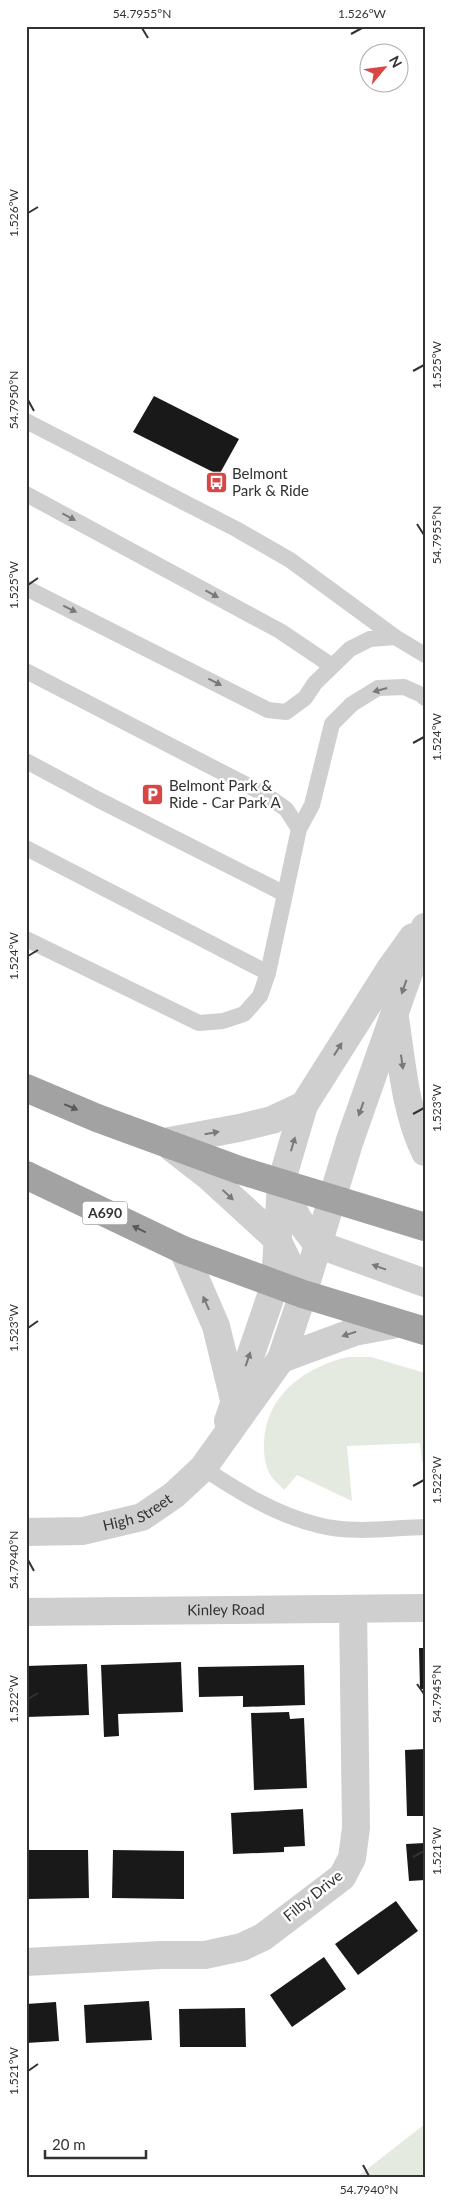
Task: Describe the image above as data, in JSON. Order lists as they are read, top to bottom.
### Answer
{
  "streets": {
    "highway": ["A690"],
    "street": ["High Street", "Kinley Road", "Filby Drive"]
  },
  "crossings": [
    ["A690", "High Street"],
    ["Kinley Road", "Filby Drive"]
  ],
  "places": {
    "bus stop": ["Belmont Park & Ride"],
    "parking": ["Belmont Park & Ride - Car Park A"]
  },
  "scale_bar": "20 m",
  "north": "top right",
  "coordinates": [
    "54.7955°N",
    "1.526°W",
    "1.525°W",
    "54.7950°N",
    "1.524°W",
    "1.523°W",
    "1.522°W",
    "54.7940°N",
    "54.7945°N",
    "1.521°W"
  ]
}
